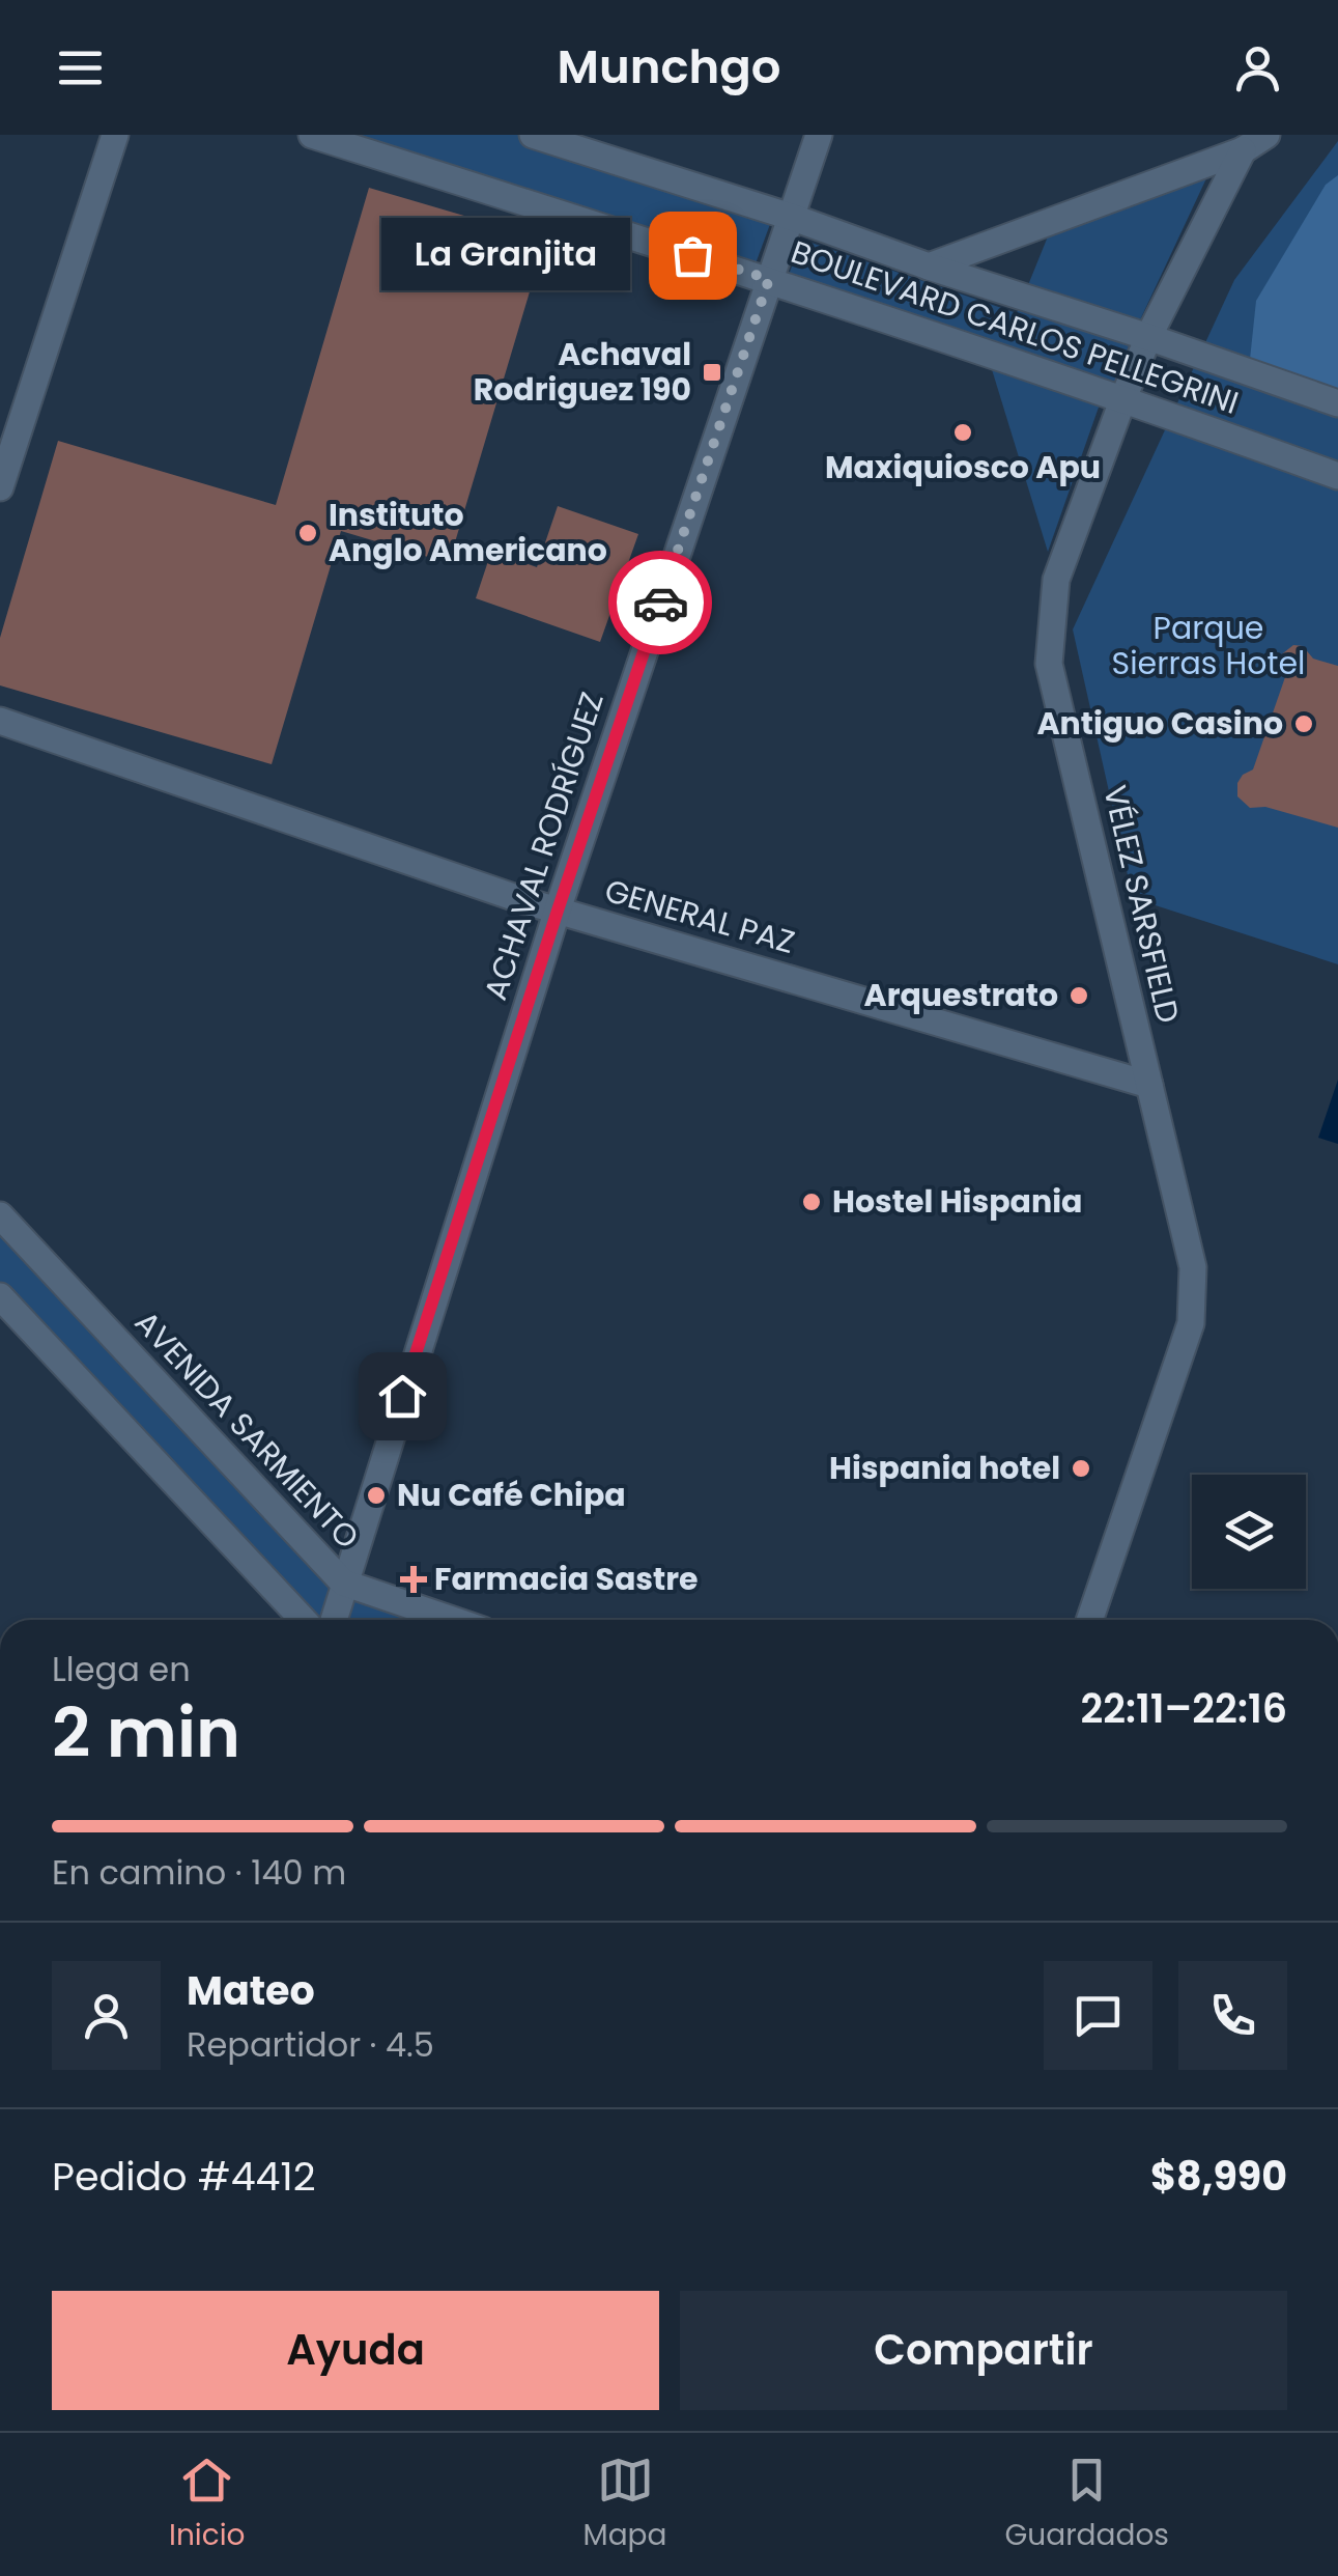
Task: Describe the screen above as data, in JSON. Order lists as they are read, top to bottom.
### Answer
{
  "streets": {
    "street": [
      "BOULEVARD CARLOS PELLEGRINI",
      "ACHAVAL RODRÍGUEZ",
      "VÉLEZ SARSFIELD",
      "GENERAL PAZ",
      "AVENIDA SARMIENTO"
    ]
  },
  "crossings": [
    ["BOULEVARD CARLOS PELLEGRINI", "ACHAVAL RODRÍGUEZ"],
    ["BOULEVARD CARLOS PELLEGRINI", "VÉLEZ SARSFIELD"],
    ["ACHAVAL RODRÍGUEZ", "GENERAL PAZ"],
    ["ACHAVAL RODRÍGUEZ", "AVENIDA SARMIENTO"],
    ["VÉLEZ SARSFIELD", "GENERAL PAZ"]
  ],
  "parks": ["Parque Sierras Hotel"],
  "places": {
    "other": [
      "La Granjita",
      "Maxiquiosco Apu",
      "Instituto Anglo Americano",
      "Antiguo Casino",
      "Arquestrato",
      "Hostel Hispania",
      "Hispania hotel",
      "Nu Café Chipa"
    ],
    "transit": ["Achaval Rodriguez 190"],
    "health": ["Farmacia Sastre"]
  },
  "page": {
    "header": "Munchgo",
    "bubble": "La Granjita",
    "heading": ["2 min", "Llega en", "22:11–22:16"],
    "panel": [
      "Mateo",
      "Repartidor · 4.5",
      "Pedido #4412",
      "$8,990"
    ],
    "bar": "En camino · 140 m",
    "buttons": ["Ayuda", "Compartir"],
    "tabs": ["Inicio", "Mapa", "Guardados"]
  }
}
